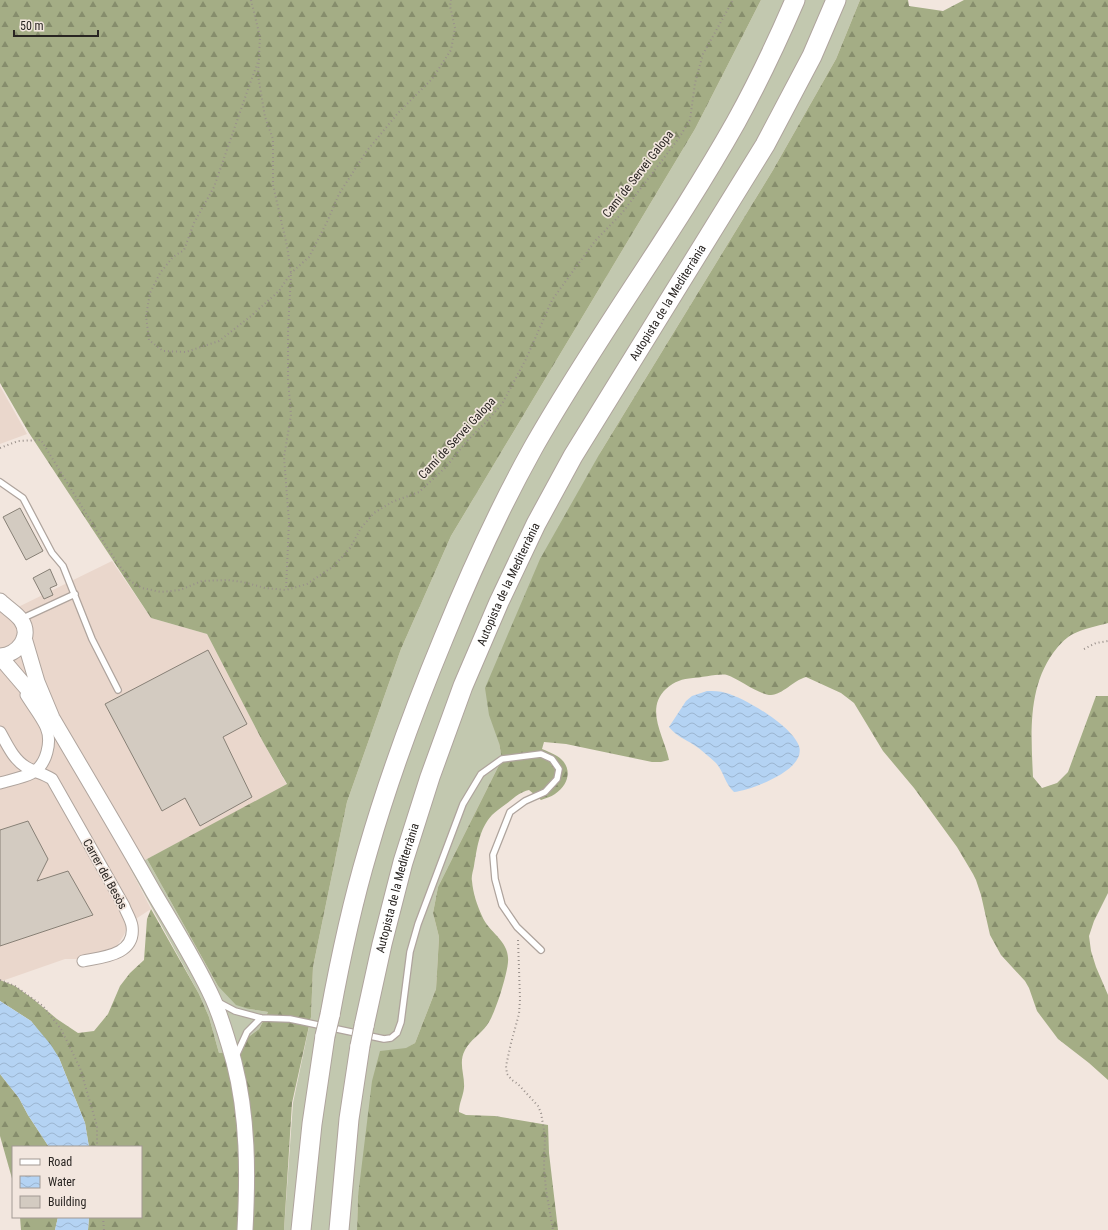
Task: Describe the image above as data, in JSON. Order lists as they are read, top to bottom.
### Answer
{
  "streets": {
    "highway": ["Autopista de la Mediterrània"],
    "street": ["Carrer del Besòs"],
    "path": ["Camí de Servei Galopa"]
  },
  "legend": ["Road", "Water", "Building"],
  "scale_bar": "50 m"
}
